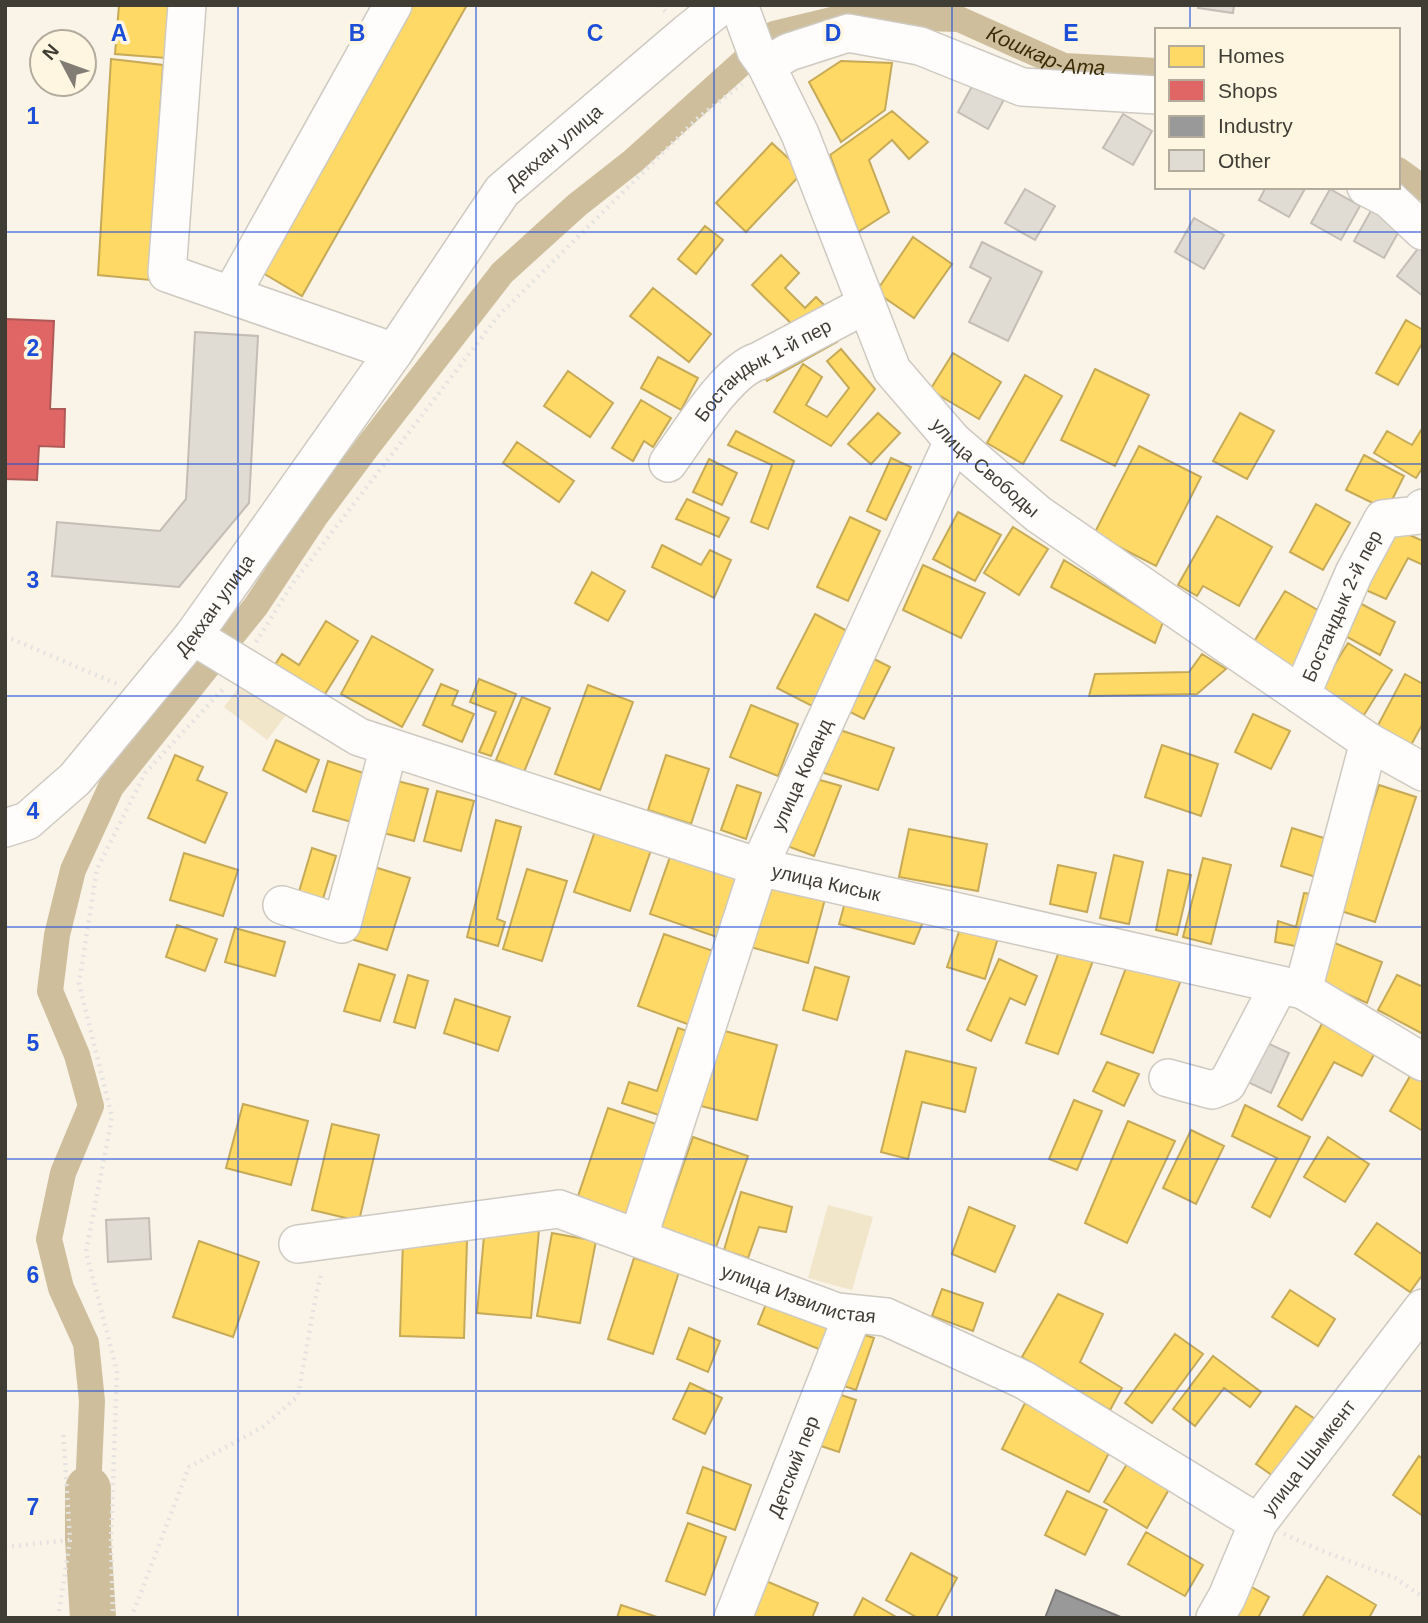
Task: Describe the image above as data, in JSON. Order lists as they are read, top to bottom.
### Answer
{
  "streets": {
    "street": [
      "Декхан улица",
      "Бостандык 1-й пер",
      "улица Свободы",
      "Бостандык 2-й пер",
      "улица Коканд",
      "улица Кисык",
      "улица Извилистая",
      "улица Шымкент",
      "Детский пер"
    ]
  },
  "crossings": [
    ["Декхан улица", "улица Кисык"],
    ["Бостандык 1-й пер", "улица Свободы"],
    ["улица Свободы", "Бостандык 2-й пер"],
    ["улица Свободы", "улица Коканд"],
    ["улица Коканд", "улица Кисык"],
    ["улица Коканд", "улица Извилистая"],
    ["улица Извилистая", "улица Шымкент"],
    ["улица Извилистая", "Детский пер"]
  ],
  "water": ["Кошкар-Ата"],
  "legend": [
    "Homes",
    "Shops",
    "Industry",
    "Other"
  ],
  "north": "top left",
  "grid": {
    "columns": [
      "A",
      "B",
      "C",
      "D",
      "E"
    ],
    "rows": [
      "1",
      "2",
      "3",
      "4",
      "5",
      "6",
      "7"
    ]
  }
}
